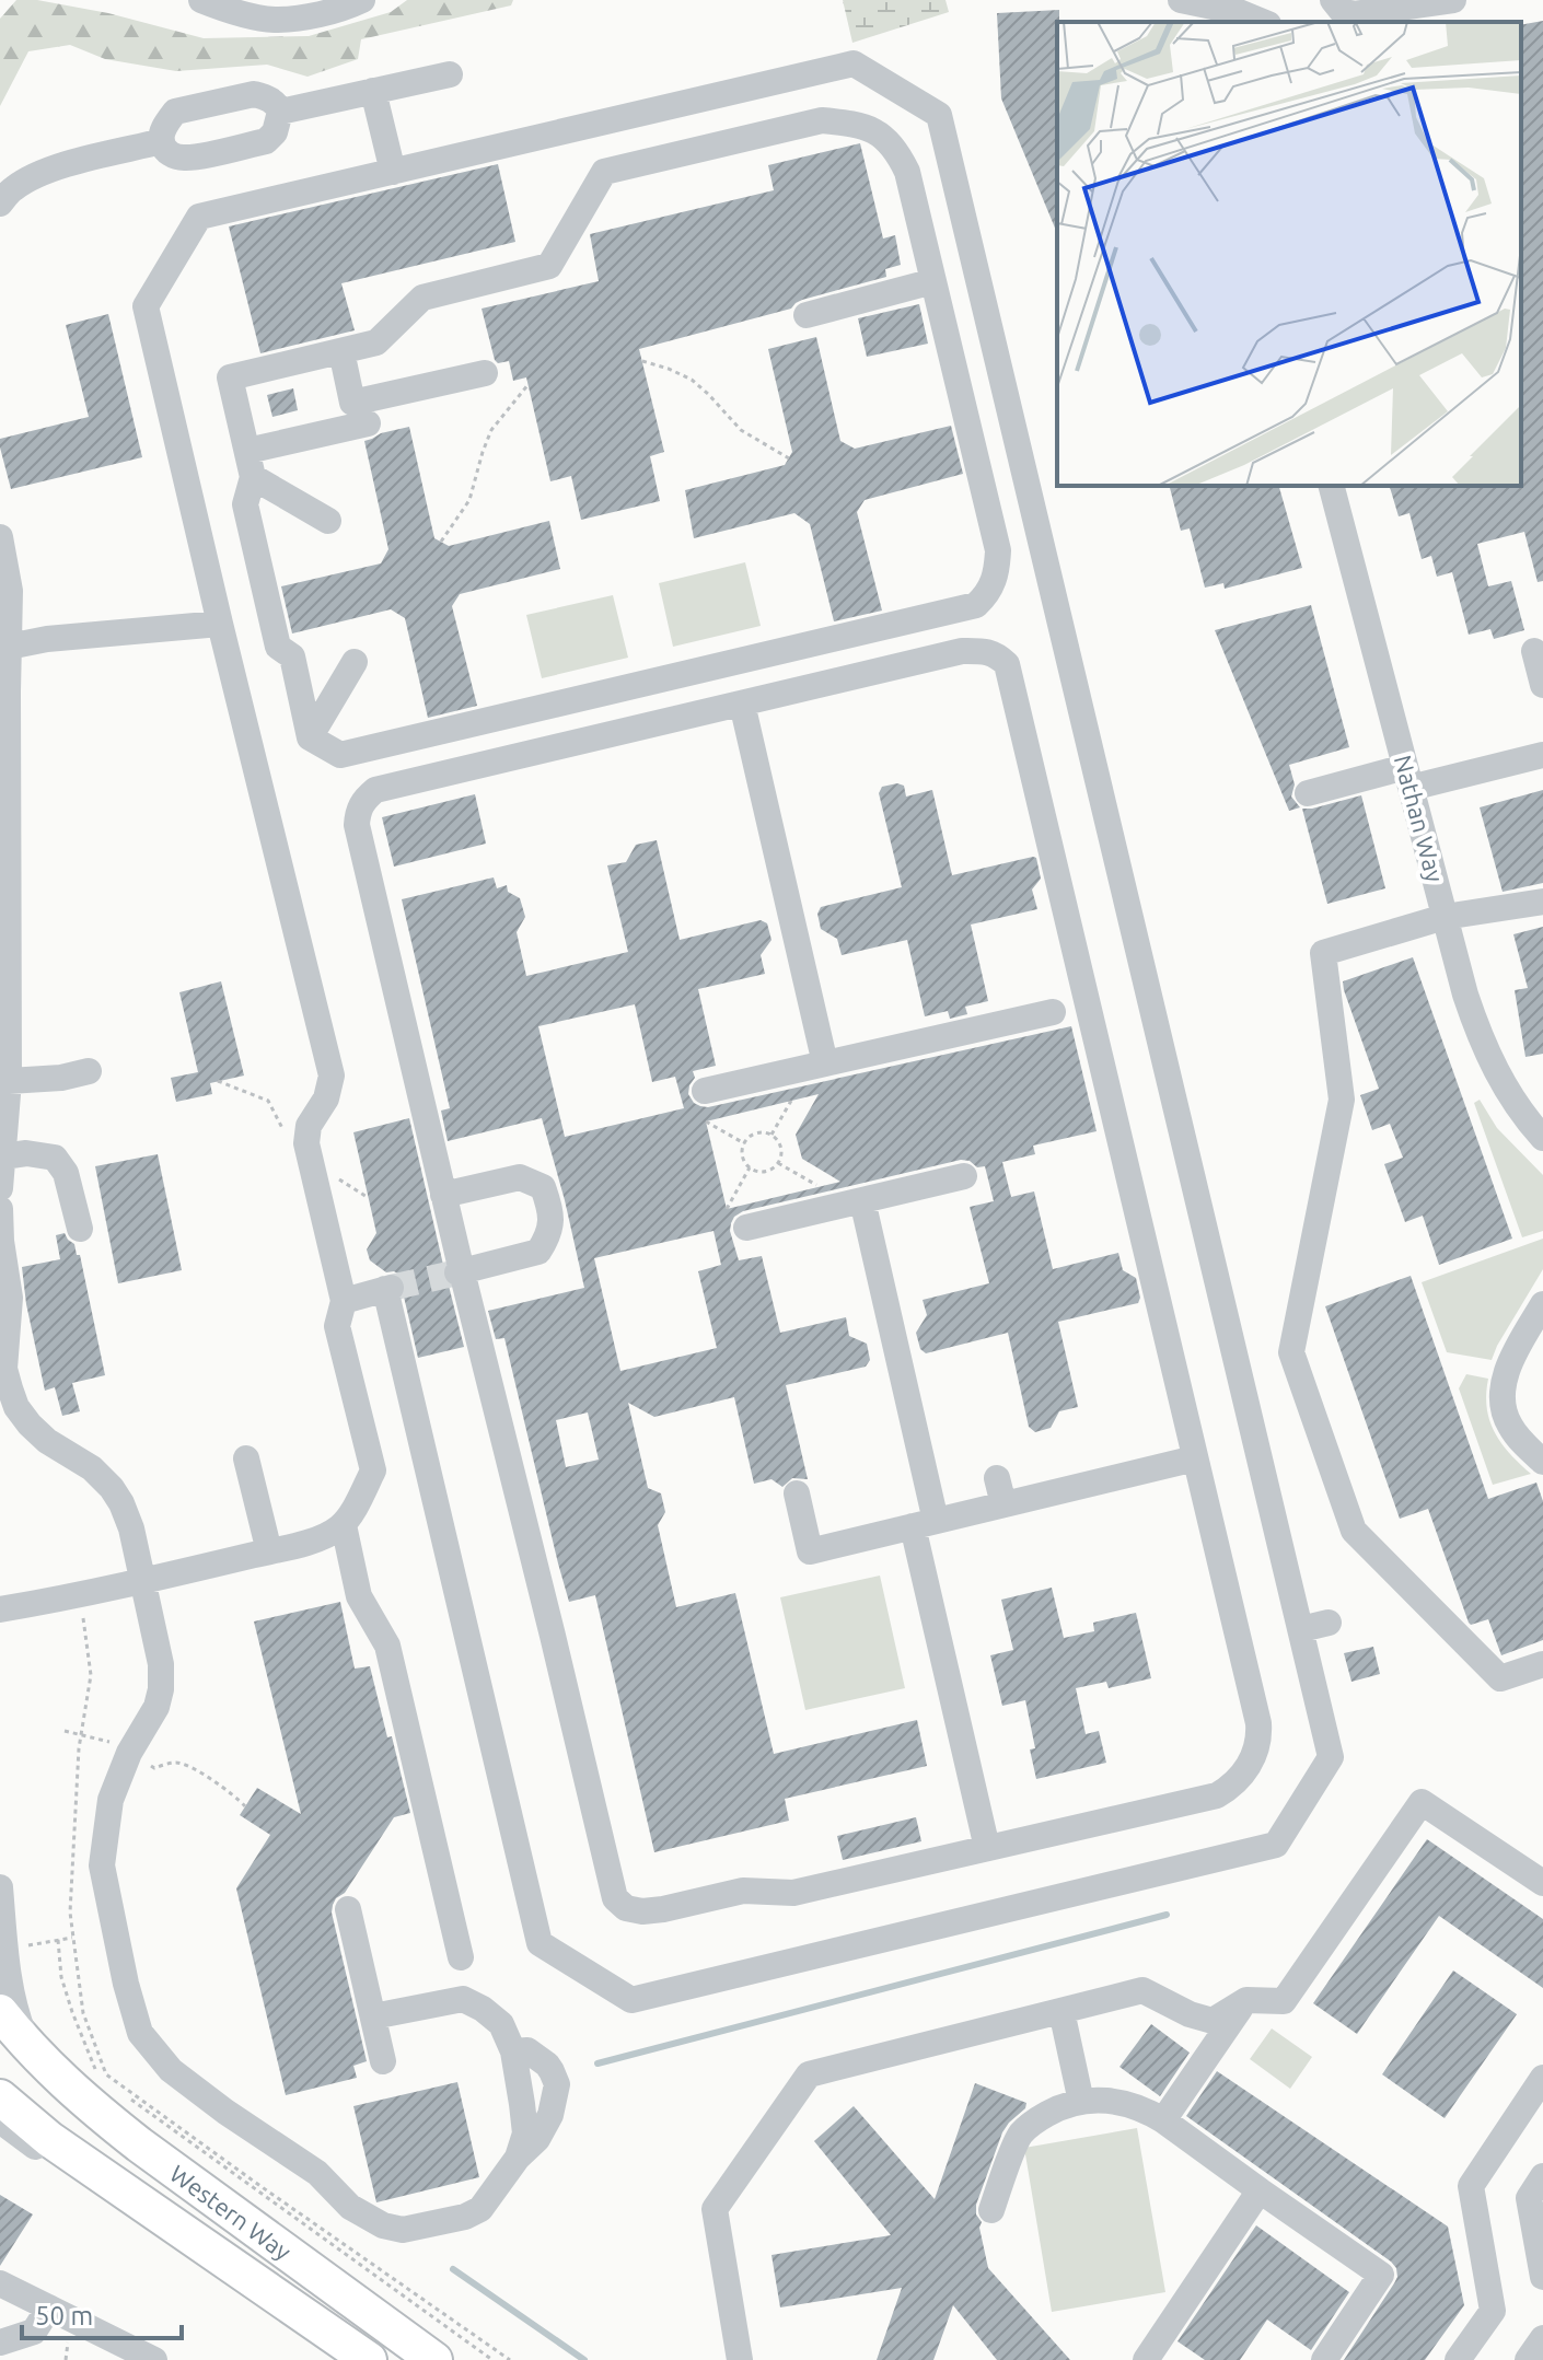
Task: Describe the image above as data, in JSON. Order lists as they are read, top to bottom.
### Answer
{
  "streets": {
    "main road": ["Western Way"],
    "street": ["Nathan Way"]
  },
  "scale_bar": "50 m"
}
